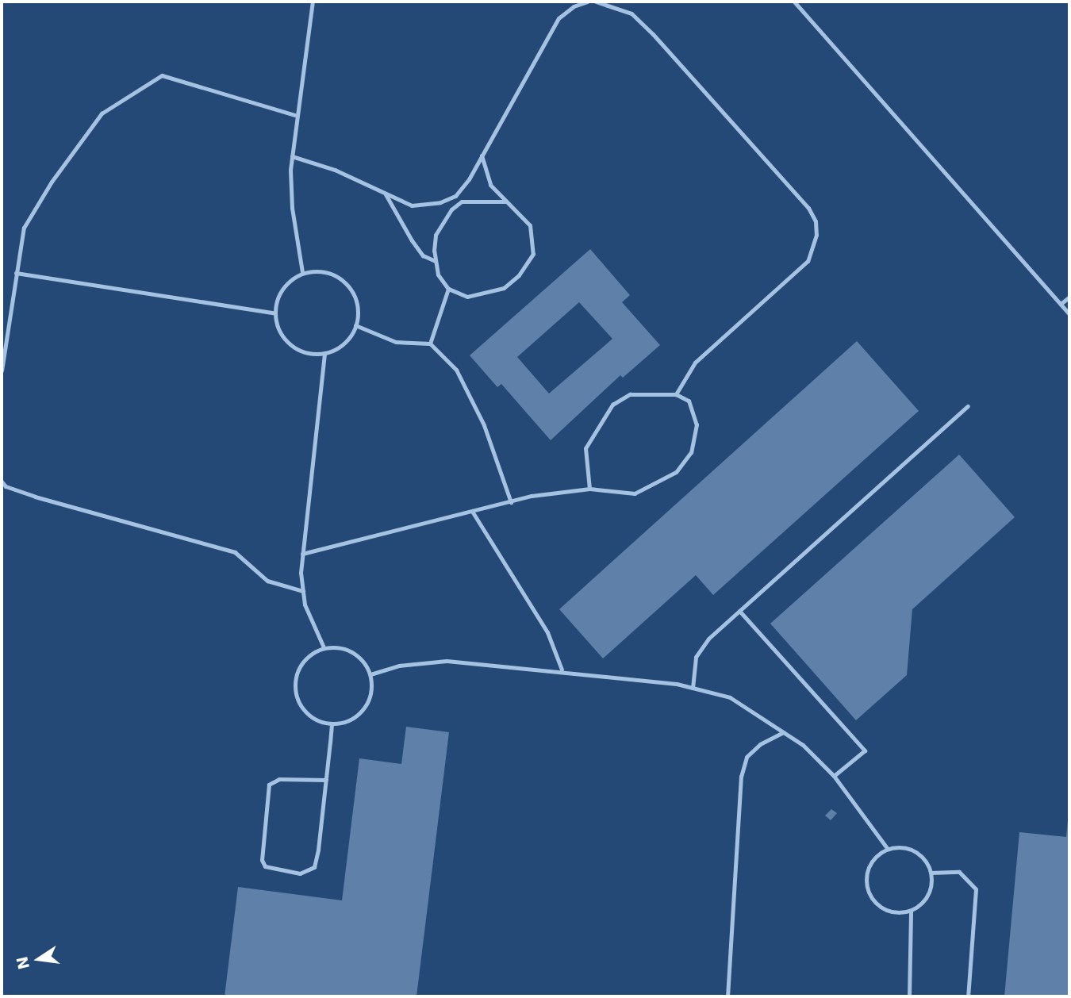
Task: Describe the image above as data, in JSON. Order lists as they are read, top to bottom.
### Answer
{
  "north": "left"
}
